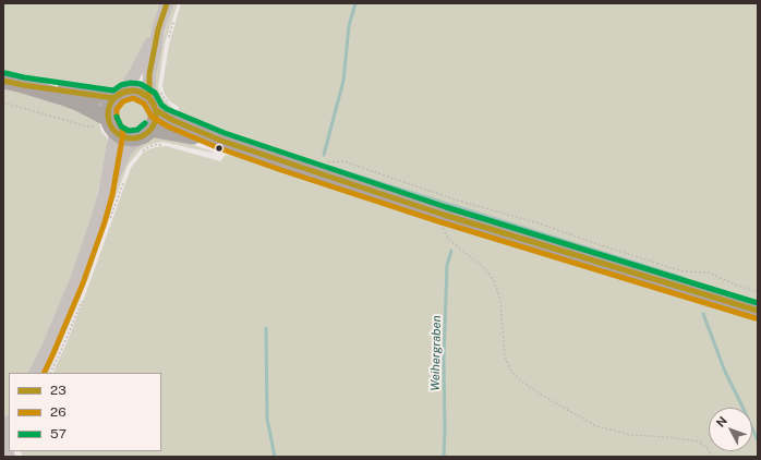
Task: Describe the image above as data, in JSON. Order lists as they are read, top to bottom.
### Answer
{
  "water": ["Weihergraben"],
  "lines": ["transit line 23", "transit line 57", "transit line 26"],
  "legend": ["23", "26", "57"],
  "north": "top left"
}
